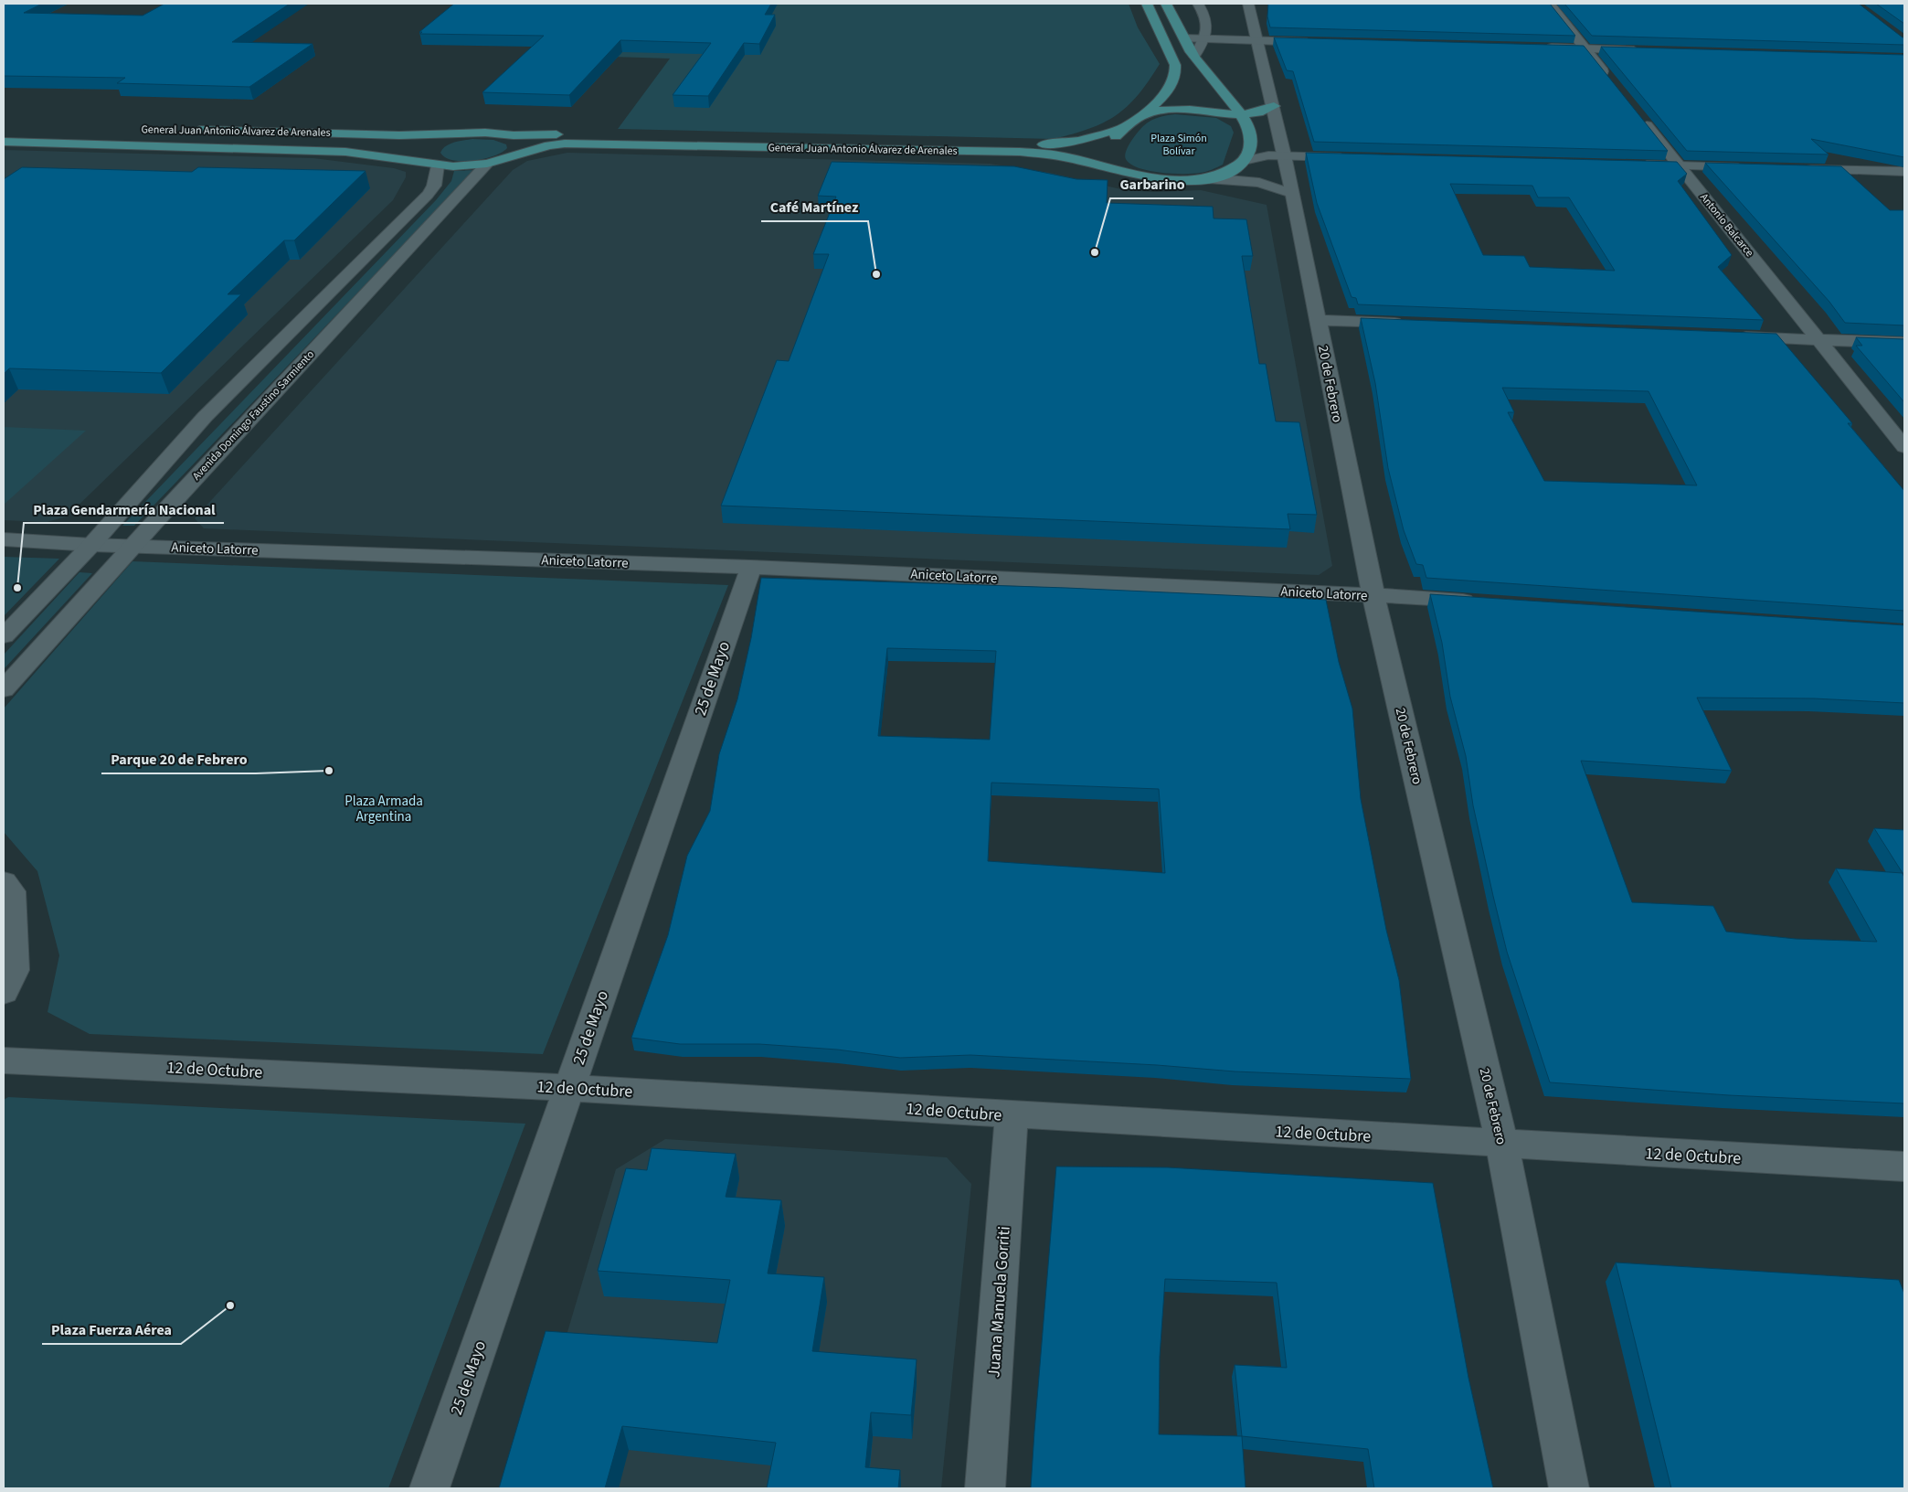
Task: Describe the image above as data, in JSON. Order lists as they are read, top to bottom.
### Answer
{
  "streets": {
    "main road": ["General Juan Antonio Álvarez de Arenales"],
    "street": [
      "Antonio Balcarce",
      "20 de Febrero",
      "Avenida Domingo Faustino Sarmiento",
      "Aniceto Latorre",
      "25 de Mayo",
      "12 de Octubre",
      "Juana Manuela Gorriti"
    ]
  },
  "crossings": [
    ["General Juan Antonio Álvarez de Arenales", "20 de Febrero"],
    ["General Juan Antonio Álvarez de Arenales", "Avenida Domingo Faustino Sarmiento"],
    ["20 de Febrero", "Aniceto Latorre"],
    ["20 de Febrero", "12 de Octubre"],
    ["Avenida Domingo Faustino Sarmiento", "Aniceto Latorre"],
    ["Aniceto Latorre", "25 de Mayo"],
    ["25 de Mayo", "12 de Octubre"],
    ["12 de Octubre", "Juana Manuela Gorriti"]
  ],
  "parks": ["Plaza Simón Bolívar", "Plaza Armada Argentina"],
  "places": [
    "Garbarino",
    "Café Martínez",
    "Plaza Gendarmería Nacional",
    "Parque 20 de Febrero",
    "Plaza Fuerza Aérea"
  ]
}
